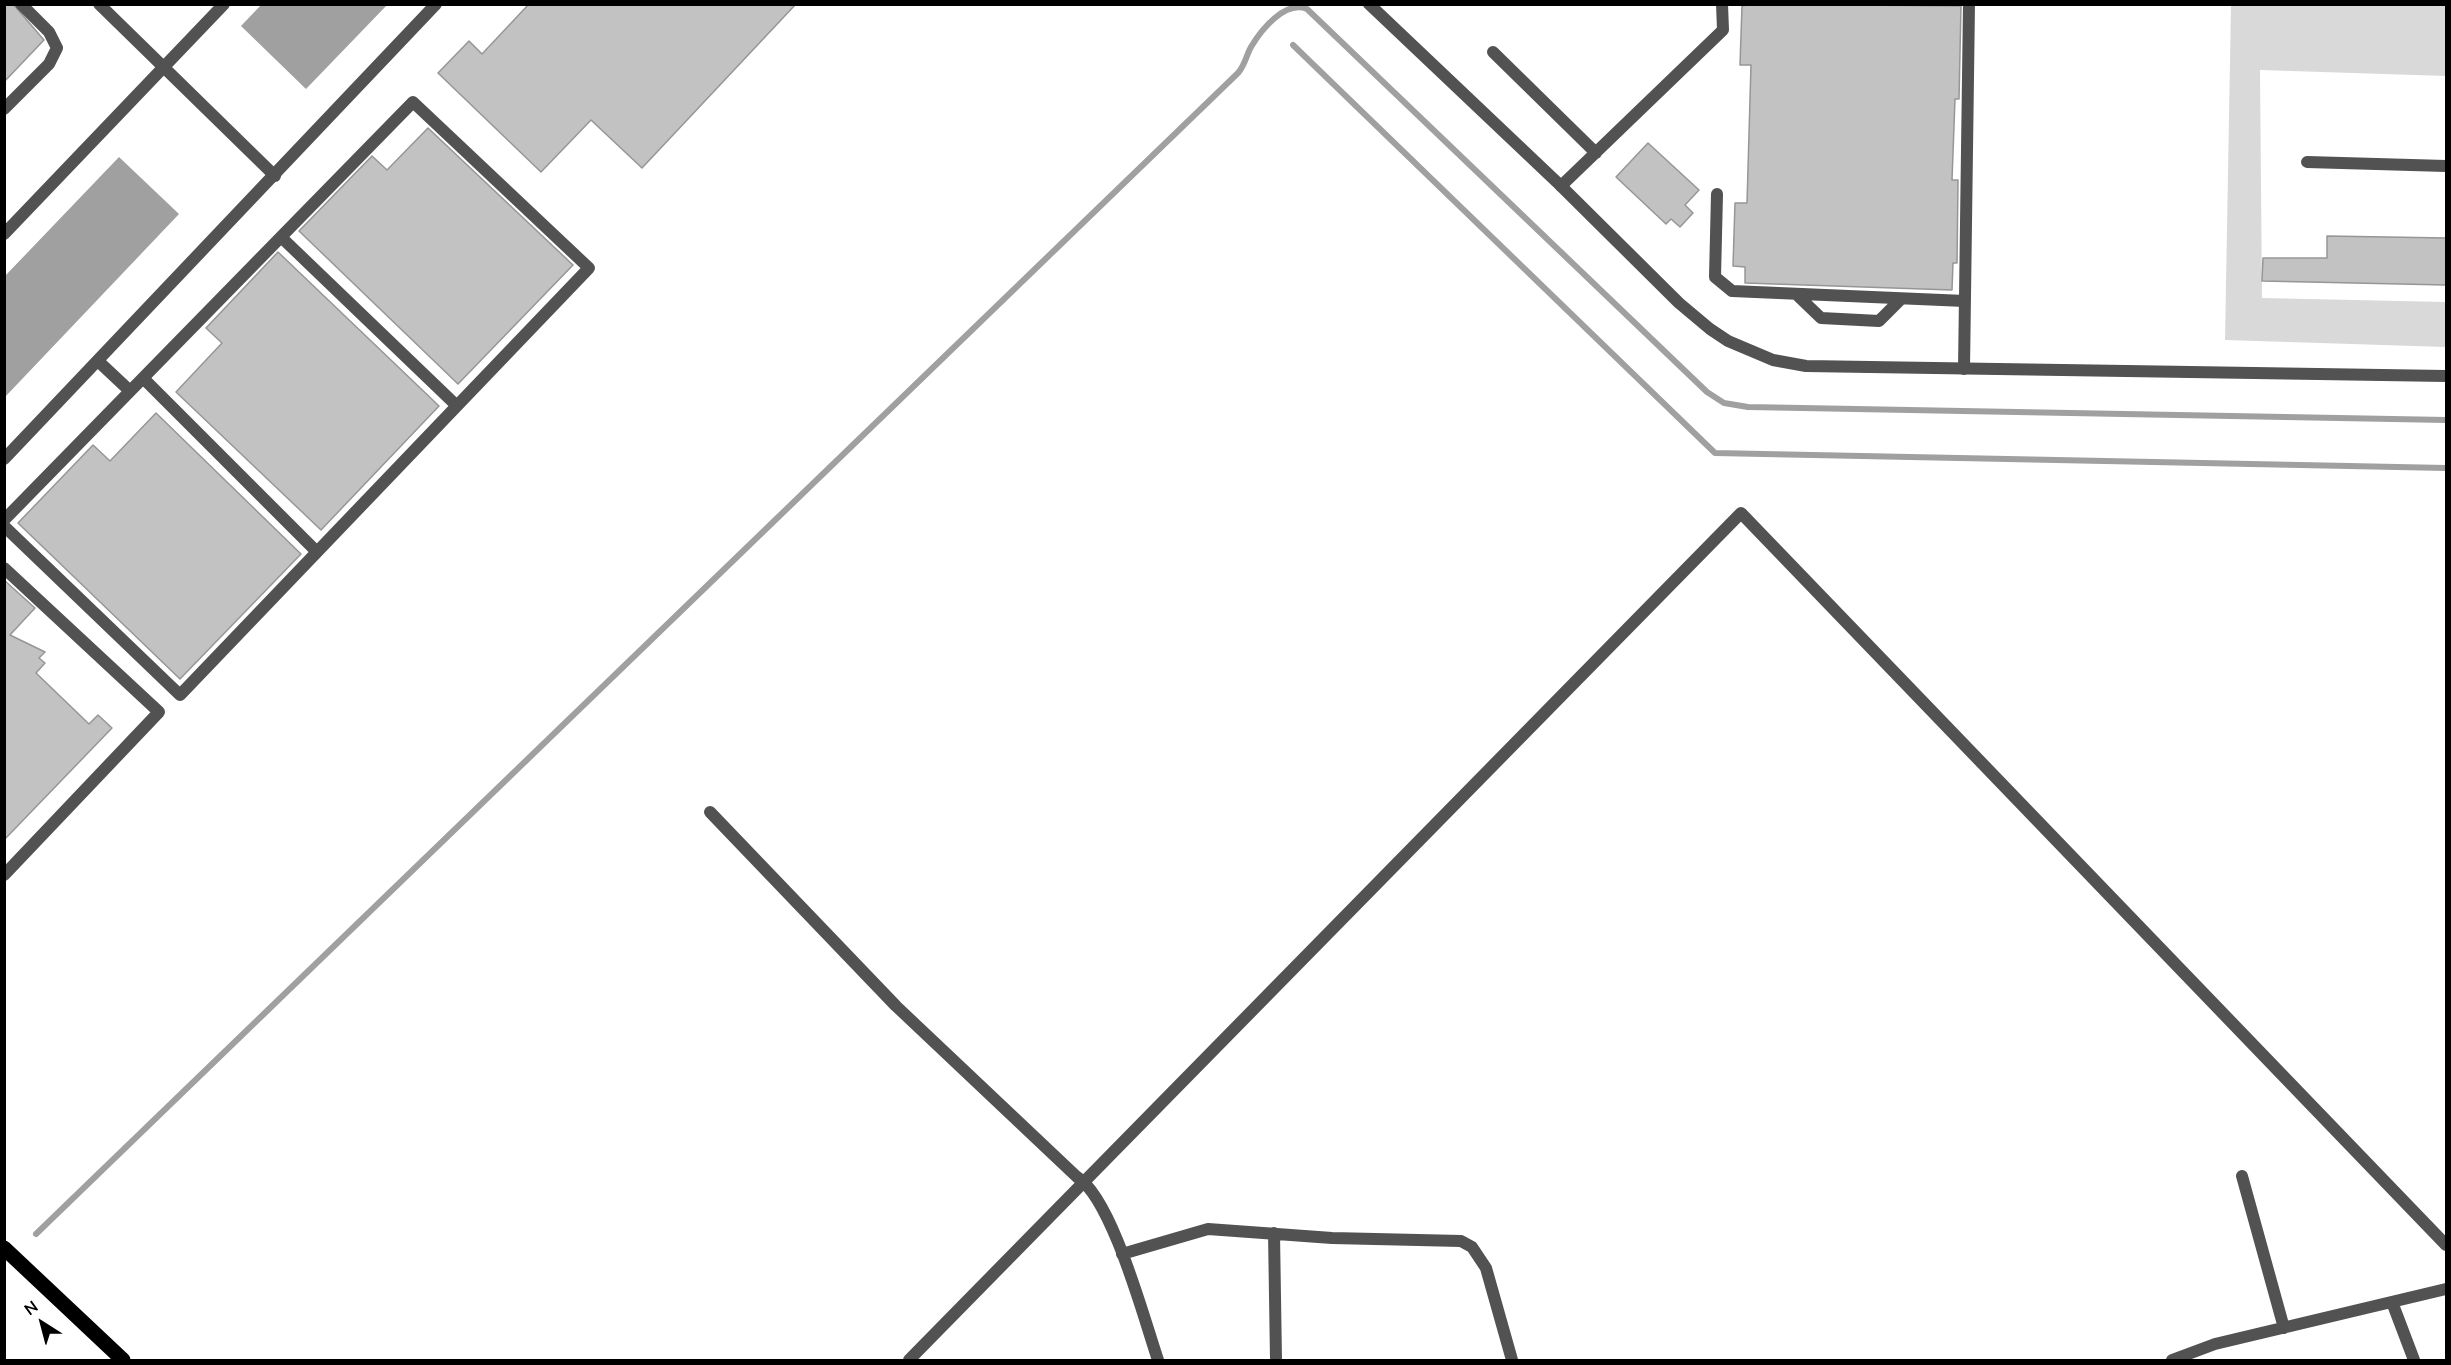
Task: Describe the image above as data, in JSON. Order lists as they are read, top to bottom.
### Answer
{
  "north": "top left"
}
